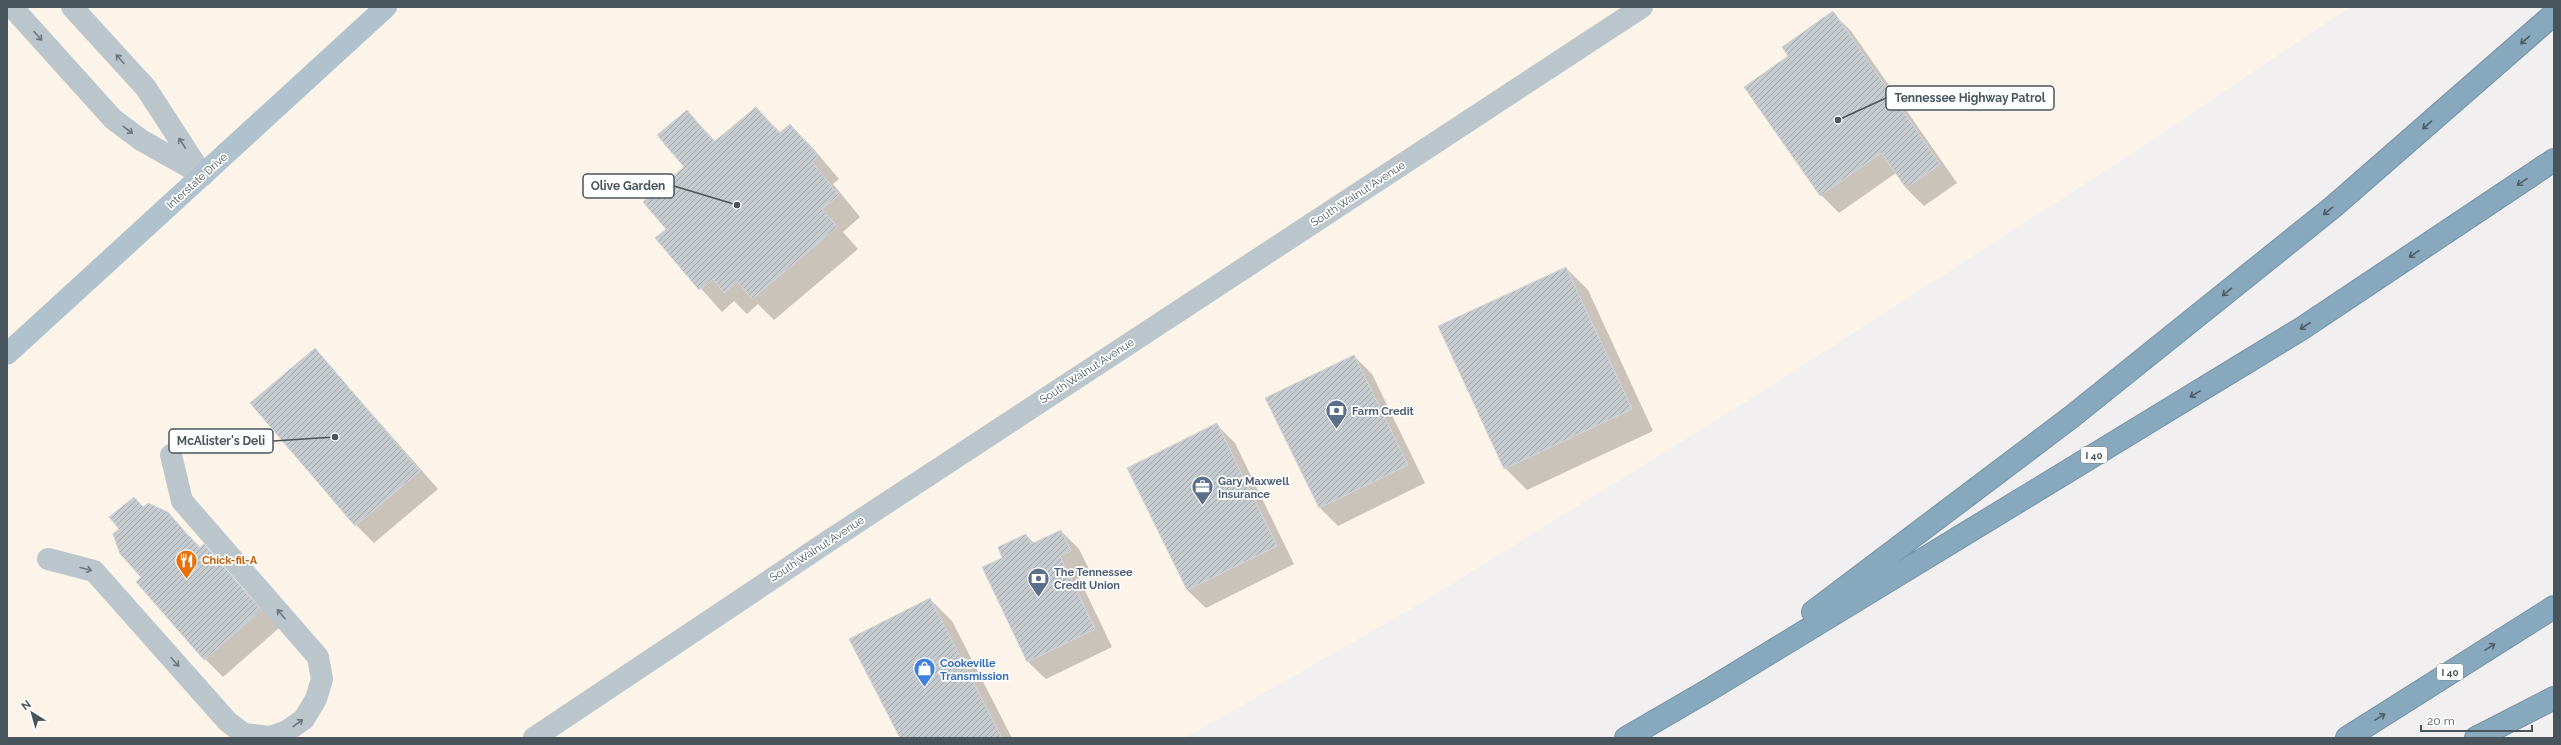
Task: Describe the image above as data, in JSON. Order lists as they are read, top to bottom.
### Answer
{
  "streets": {
    "highway": ["I 40"],
    "main road": ["Interstate Drive"],
    "street": ["South Walnut Avenue"]
  },
  "places": {
    "other": ["Tennessee Highway Patrol", "Olive Garden", "McAlister's Deli"],
    "bank": ["Farm Credit", "The Tennessee Credit Union"],
    "office": ["Gary Maxwell Insurance"],
    "restaurant": ["Chick-fil-A"],
    "shop": ["Cookeville Transmission"]
  },
  "scale_bar": "20 m",
  "north": "top left"
}
